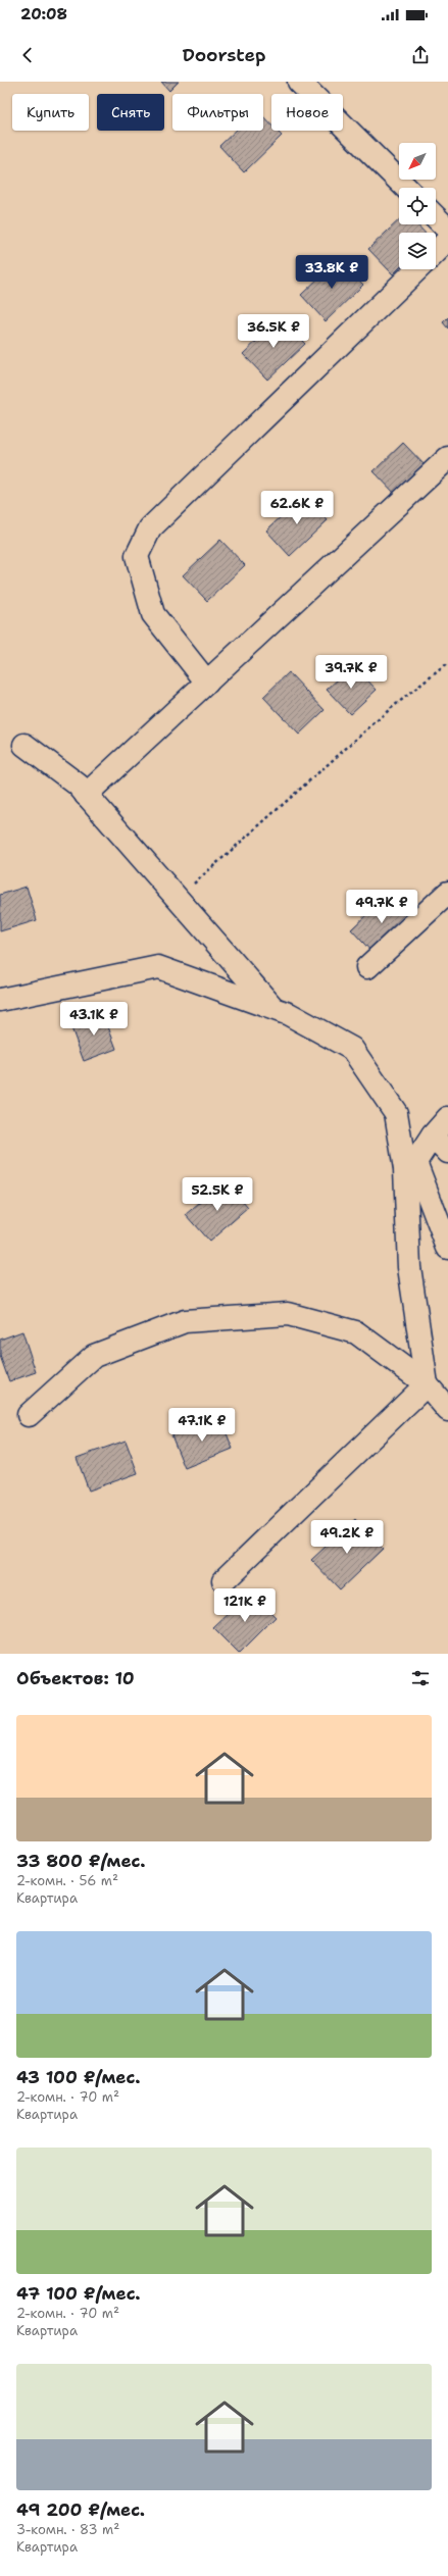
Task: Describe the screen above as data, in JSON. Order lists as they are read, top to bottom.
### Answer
{
  "north": "bottom left",
  "page": {
    "status": "20:08",
    "header": "Doorstep",
    "chip": [
      "Купить",
      "Снять",
      "Фильтры",
      "Новое"
    ],
    "price": [
      "33.8K ₽",
      "36.5K ₽",
      "62.6K ₽",
      "39.7K ₽",
      "49.7K ₽",
      "43.1K ₽",
      "52.5K ₽",
      "47.1K ₽",
      "49.2K ₽",
      "121K ₽"
    ],
    "heading": "Объектов: 10",
    "list": [
      {
        "name": "33 800 ₽/мес.",
        "note": "2-комн. · 56 m² · Квартира"
      },
      {
        "name": "43 100 ₽/мес.",
        "note": "2-комн. · 70 m² · Квартира"
      },
      {
        "name": "47 100 ₽/мес.",
        "note": "2-комн. · 70 m² · Квартира"
      },
      {
        "name": "49 200 ₽/мес.",
        "note": "3-комн. · 83 m² · Квартира"
      }
    ]
  }
}
